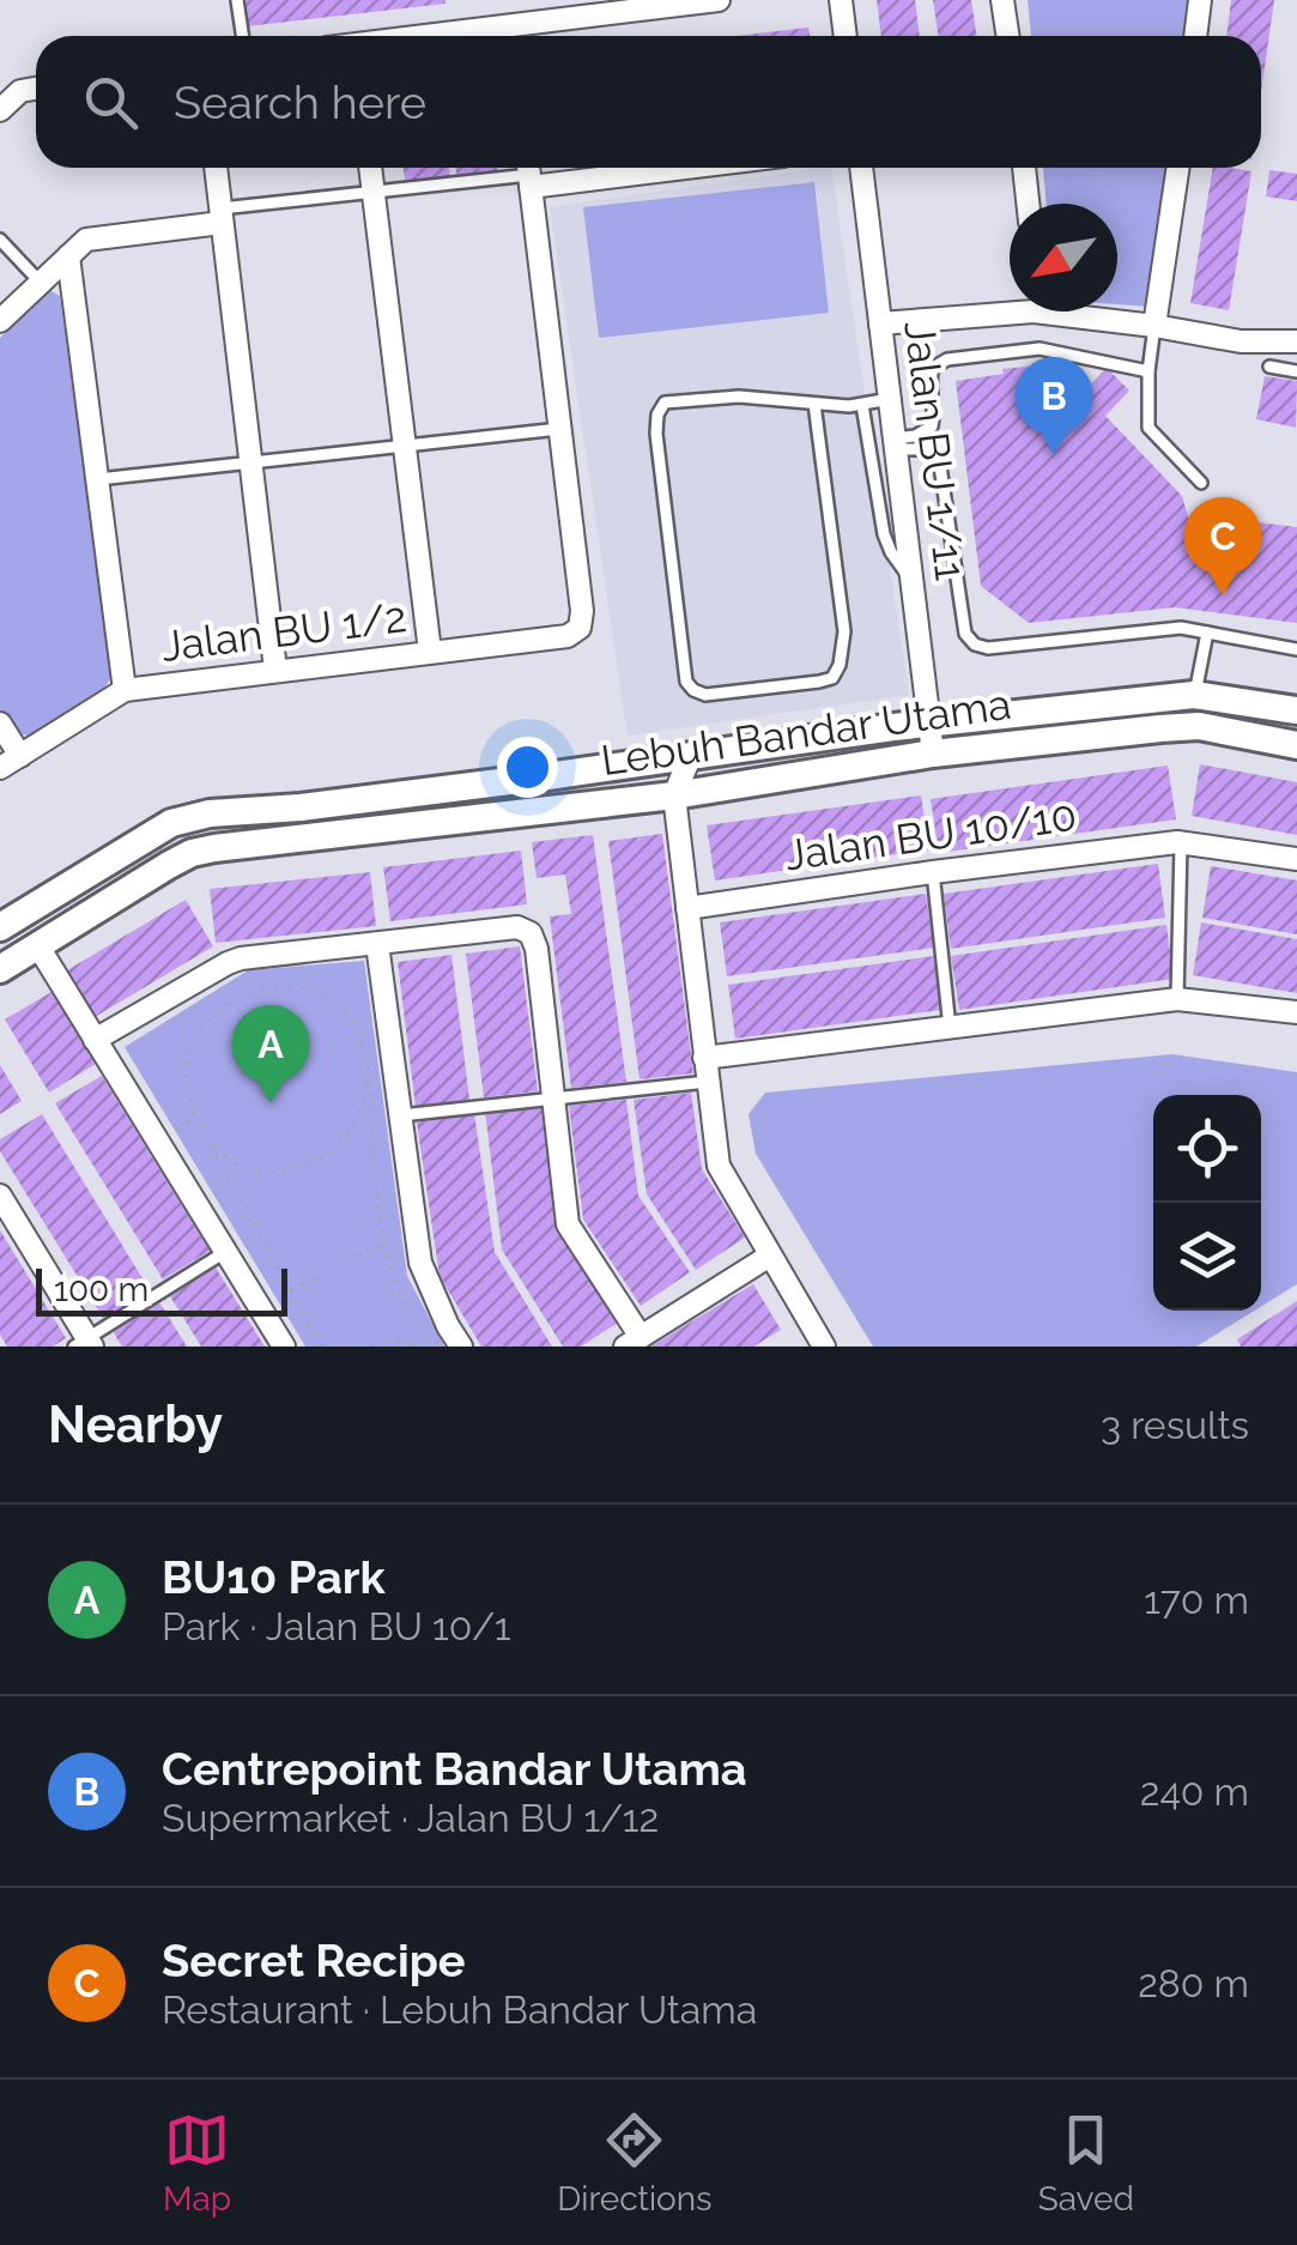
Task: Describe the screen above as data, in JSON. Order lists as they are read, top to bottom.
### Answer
{
  "streets": {
    "main road": ["Lebuh Bandar Utama"],
    "street": ["Jalan BU 1/11", "Jalan BU 1/2", "Jalan BU 10/10"]
  },
  "crossings": [
    ["Jalan BU 1/11", "Lebuh Bandar Utama"]
  ],
  "scale_bar": "100 m",
  "north": "bottom left",
  "page": {
    "search": "Search here",
    "pins": ["B", "C", "A"],
    "scale": "100 m",
    "heading": ["Nearby", "3 results"],
    "list": [
      {
        "mark": "A",
        "name": "BU10 Park",
        "note": "Park · Jalan BU 10/1",
        "value": "170 m"
      },
      {
        "mark": "B",
        "name": "Centrepoint Bandar Utama",
        "note": "Supermarket · Jalan BU 1/12",
        "value": "240 m"
      },
      {
        "mark": "C",
        "name": "Secret Recipe",
        "note": "Restaurant · Lebuh Bandar Utama",
        "value": "280 m"
      }
    ],
    "nav": ["Map", "Directions", "Saved"]
  }
}
